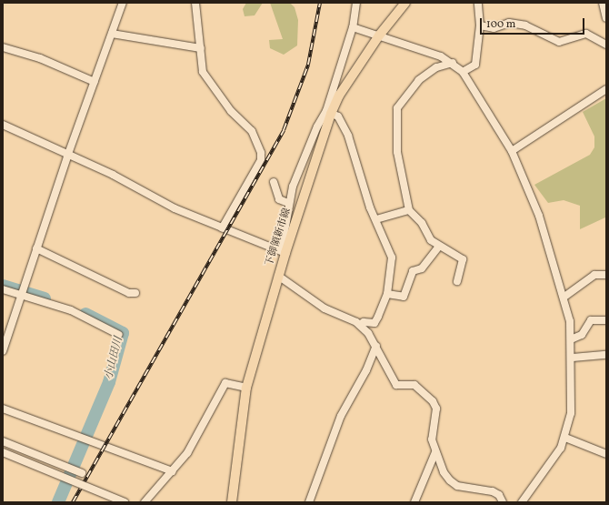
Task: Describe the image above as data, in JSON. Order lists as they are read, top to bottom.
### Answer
{
  "streets": {
    "main road": ["下御領新市線"]
  },
  "water": ["小山田川"],
  "scale_bar": "100 m"
}
